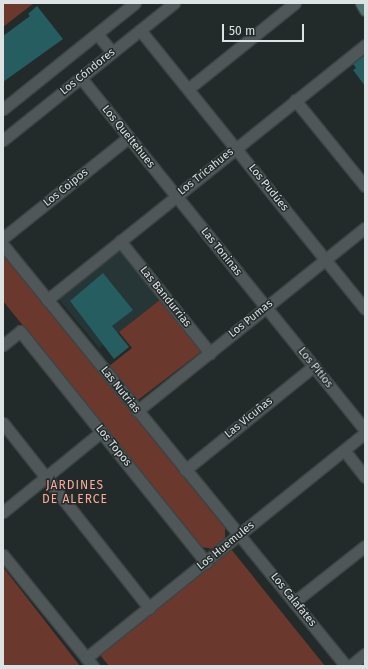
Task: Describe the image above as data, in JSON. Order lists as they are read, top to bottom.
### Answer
{
  "streets": {
    "street": [
      "Los Cóndores",
      "Los Queltehues",
      "Los Tricahues",
      "Los Coipos",
      "Los Pudúes",
      "Las Toninas",
      "Las Bandurrias",
      "Los Pumas",
      "Los Pitios",
      "Las Nutrias",
      "Las Vicuñas",
      "Los Topos",
      "Los Huemules",
      "Los Calafates"
    ]
  },
  "crossings": [
    ["Los Cóndores", "Los Queltehues"],
    ["Los Cóndores", "Los Pudúes"],
    ["Los Queltehues", "Los Tricahues"],
    ["Los Queltehues", "Los Coipos"],
    ["Los Queltehues", "Las Toninas"],
    ["Los Tricahues", "Los Pudúes"],
    ["Los Tricahues", "Las Toninas"],
    ["Los Tricahues", "Las Bandurrias"],
    ["Los Tricahues", "Las Nutrias"],
    ["Los Pudúes", "Los Pumas"],
    ["Las Toninas", "Los Pumas"],
    ["Las Toninas", "Los Pitios"],
    ["Las Bandurrias", "Los Pumas"],
    ["Los Pumas", "Los Pitios"],
    ["Los Pumas", "Las Nutrias"],
    ["Los Pitios", "Las Vicuñas"],
    ["Las Nutrias", "Las Vicuñas"],
    ["Las Nutrias", "Los Huemules"],
    ["Las Nutrias", "Los Calafates"],
    ["Los Topos", "Los Huemules"],
    ["Los Huemules", "Los Calafates"]
  ],
  "districts": ["JARDINES DE ALERCE"],
  "scale_bar": "50 m"
}
